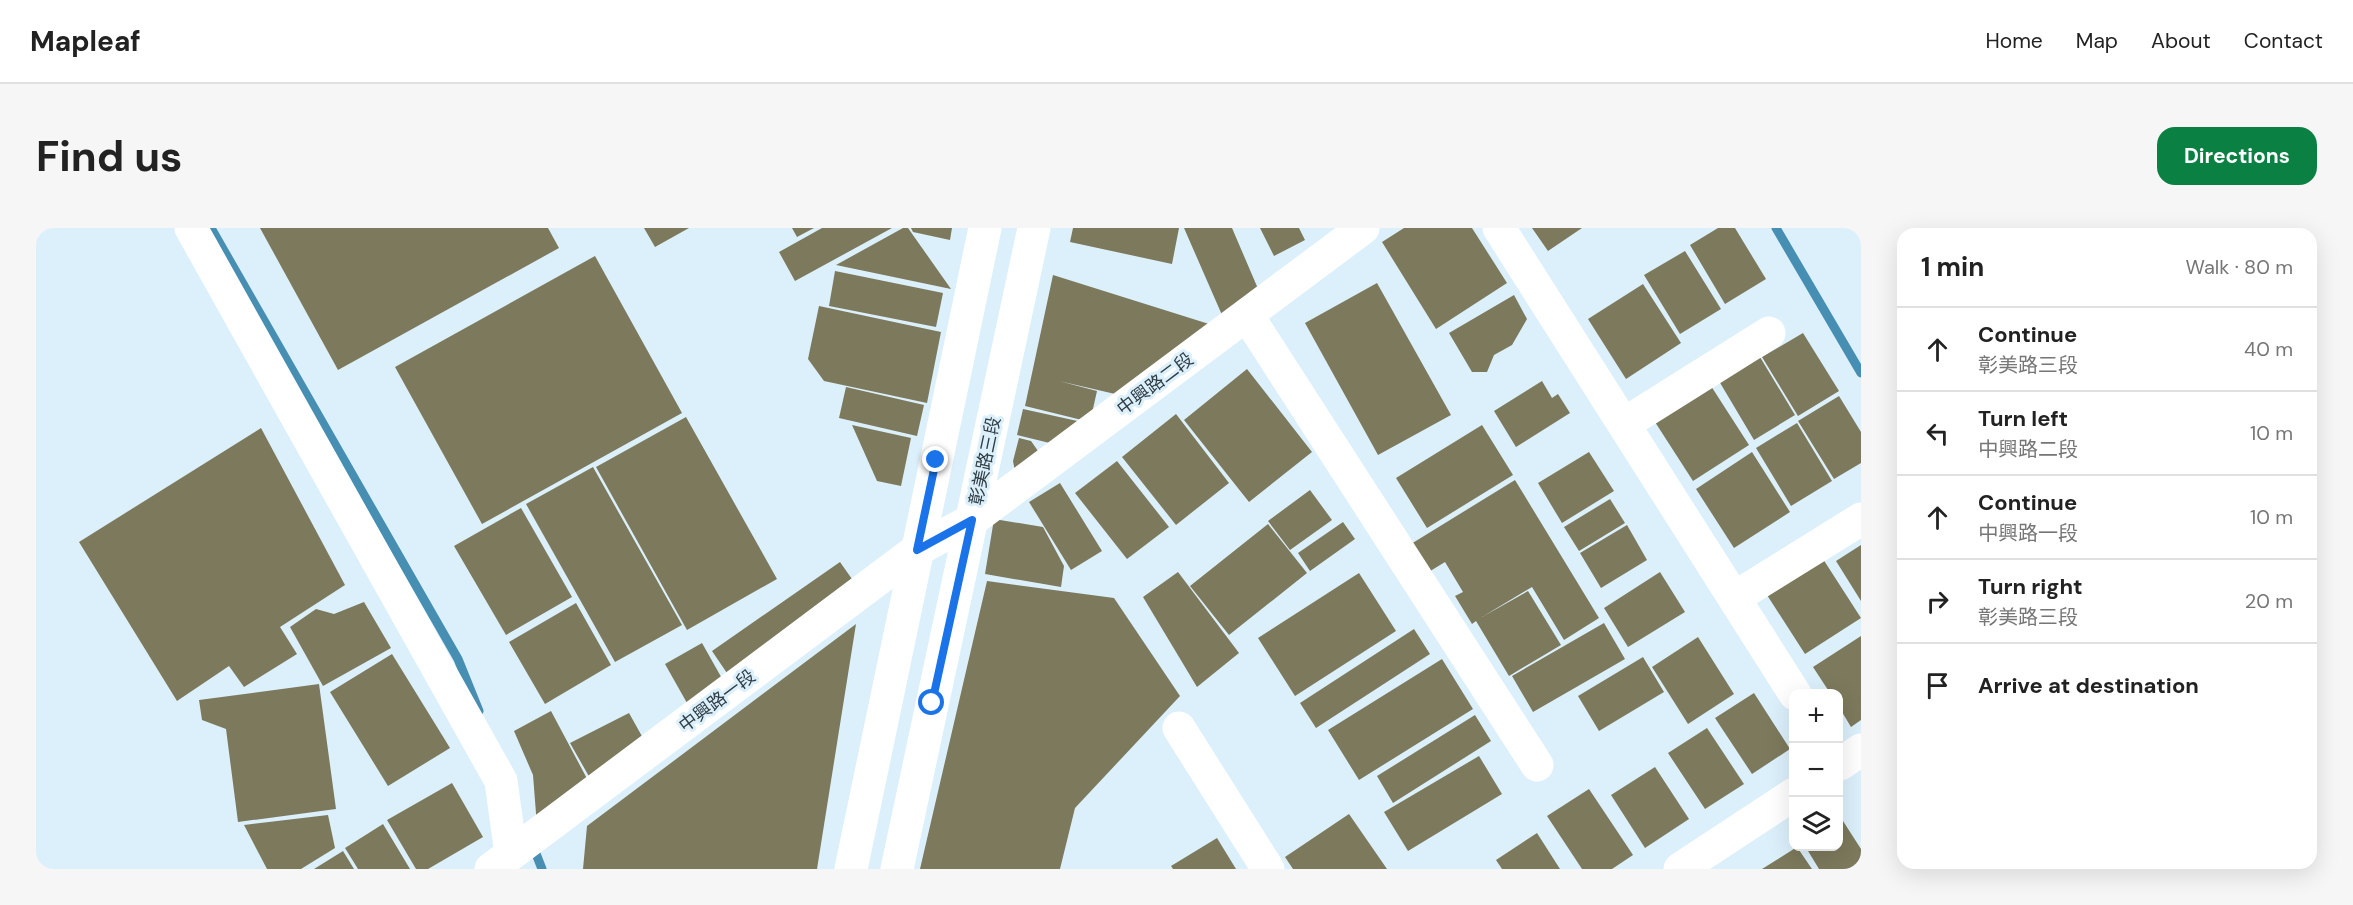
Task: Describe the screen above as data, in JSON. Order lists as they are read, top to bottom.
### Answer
{
  "streets": {
    "main road": ["中興路二段", "彰美路三段", "中興路一段"]
  },
  "crossings": [
    ["中興路二段", "彰美路三段"],
    ["中興路二段", "中興路一段"],
    ["彰美路三段", "中興路一段"]
  ],
  "page": {
    "header": "Mapleaf",
    "nav": [
      "Home",
      "Map",
      "About",
      "Contact"
    ],
    "buttons": "Directions",
    "title": "Find us",
    "heading": ["1 min", "Walk · 80 m"],
    "list": [
      ["Continue", "彰美路三段", "40 m"],
      ["Turn left", "中興路二段", "10 m"],
      ["Continue", "中興路一段", "10 m"],
      ["Turn right", "彰美路三段", "20 m"],
      "Arrive at destination"
    ],
    "map_buttons": ["+", "−"]
  }
}
